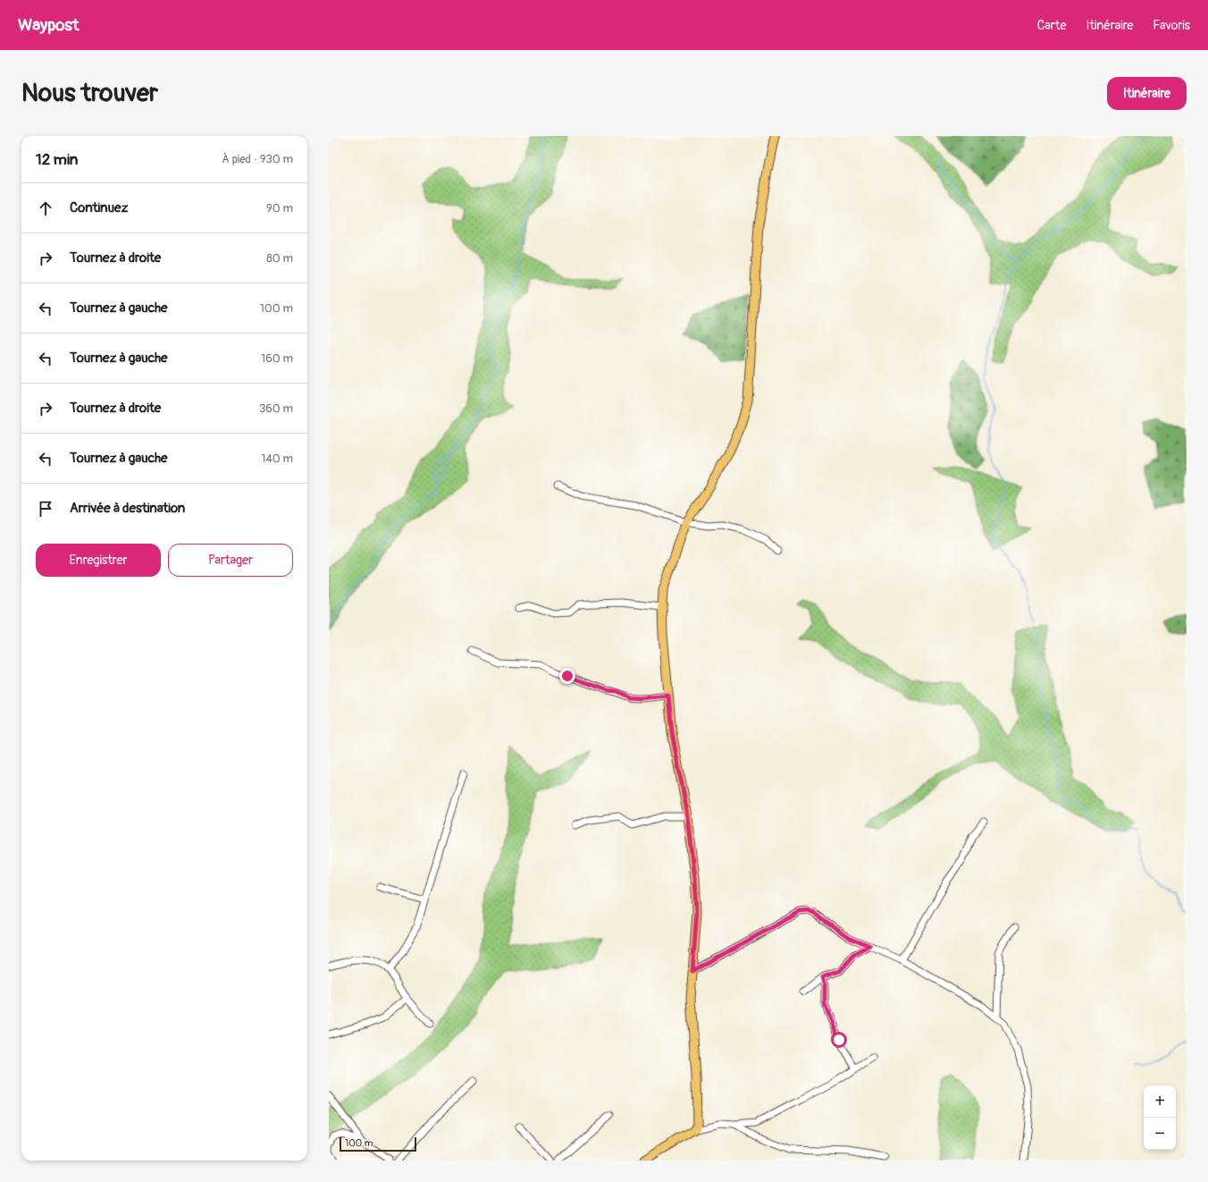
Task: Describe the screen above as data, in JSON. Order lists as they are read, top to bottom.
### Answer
{
  "scale_bar": "100 m",
  "page": {
    "header": "Waypost",
    "nav": ["Carte", "Itinéraire", "Favoris"],
    "buttons": [
      "Itinéraire",
      ["Enregistrer", "Partager"]
    ],
    "title": "Nous trouver",
    "heading": ["12 min", "À pied · 930 m"],
    "list": [
      ["Continuez", "90 m"],
      ["Tournez à droite", "80 m"],
      ["Tournez à gauche", "100 m"],
      ["Tournez à gauche", "160 m"],
      ["Tournez à droite", "360 m"],
      ["Tournez à gauche", "140 m"],
      "Arrivée à destination"
    ],
    "map_buttons": ["+", "−"],
    "scale": "100 m"
  }
}
